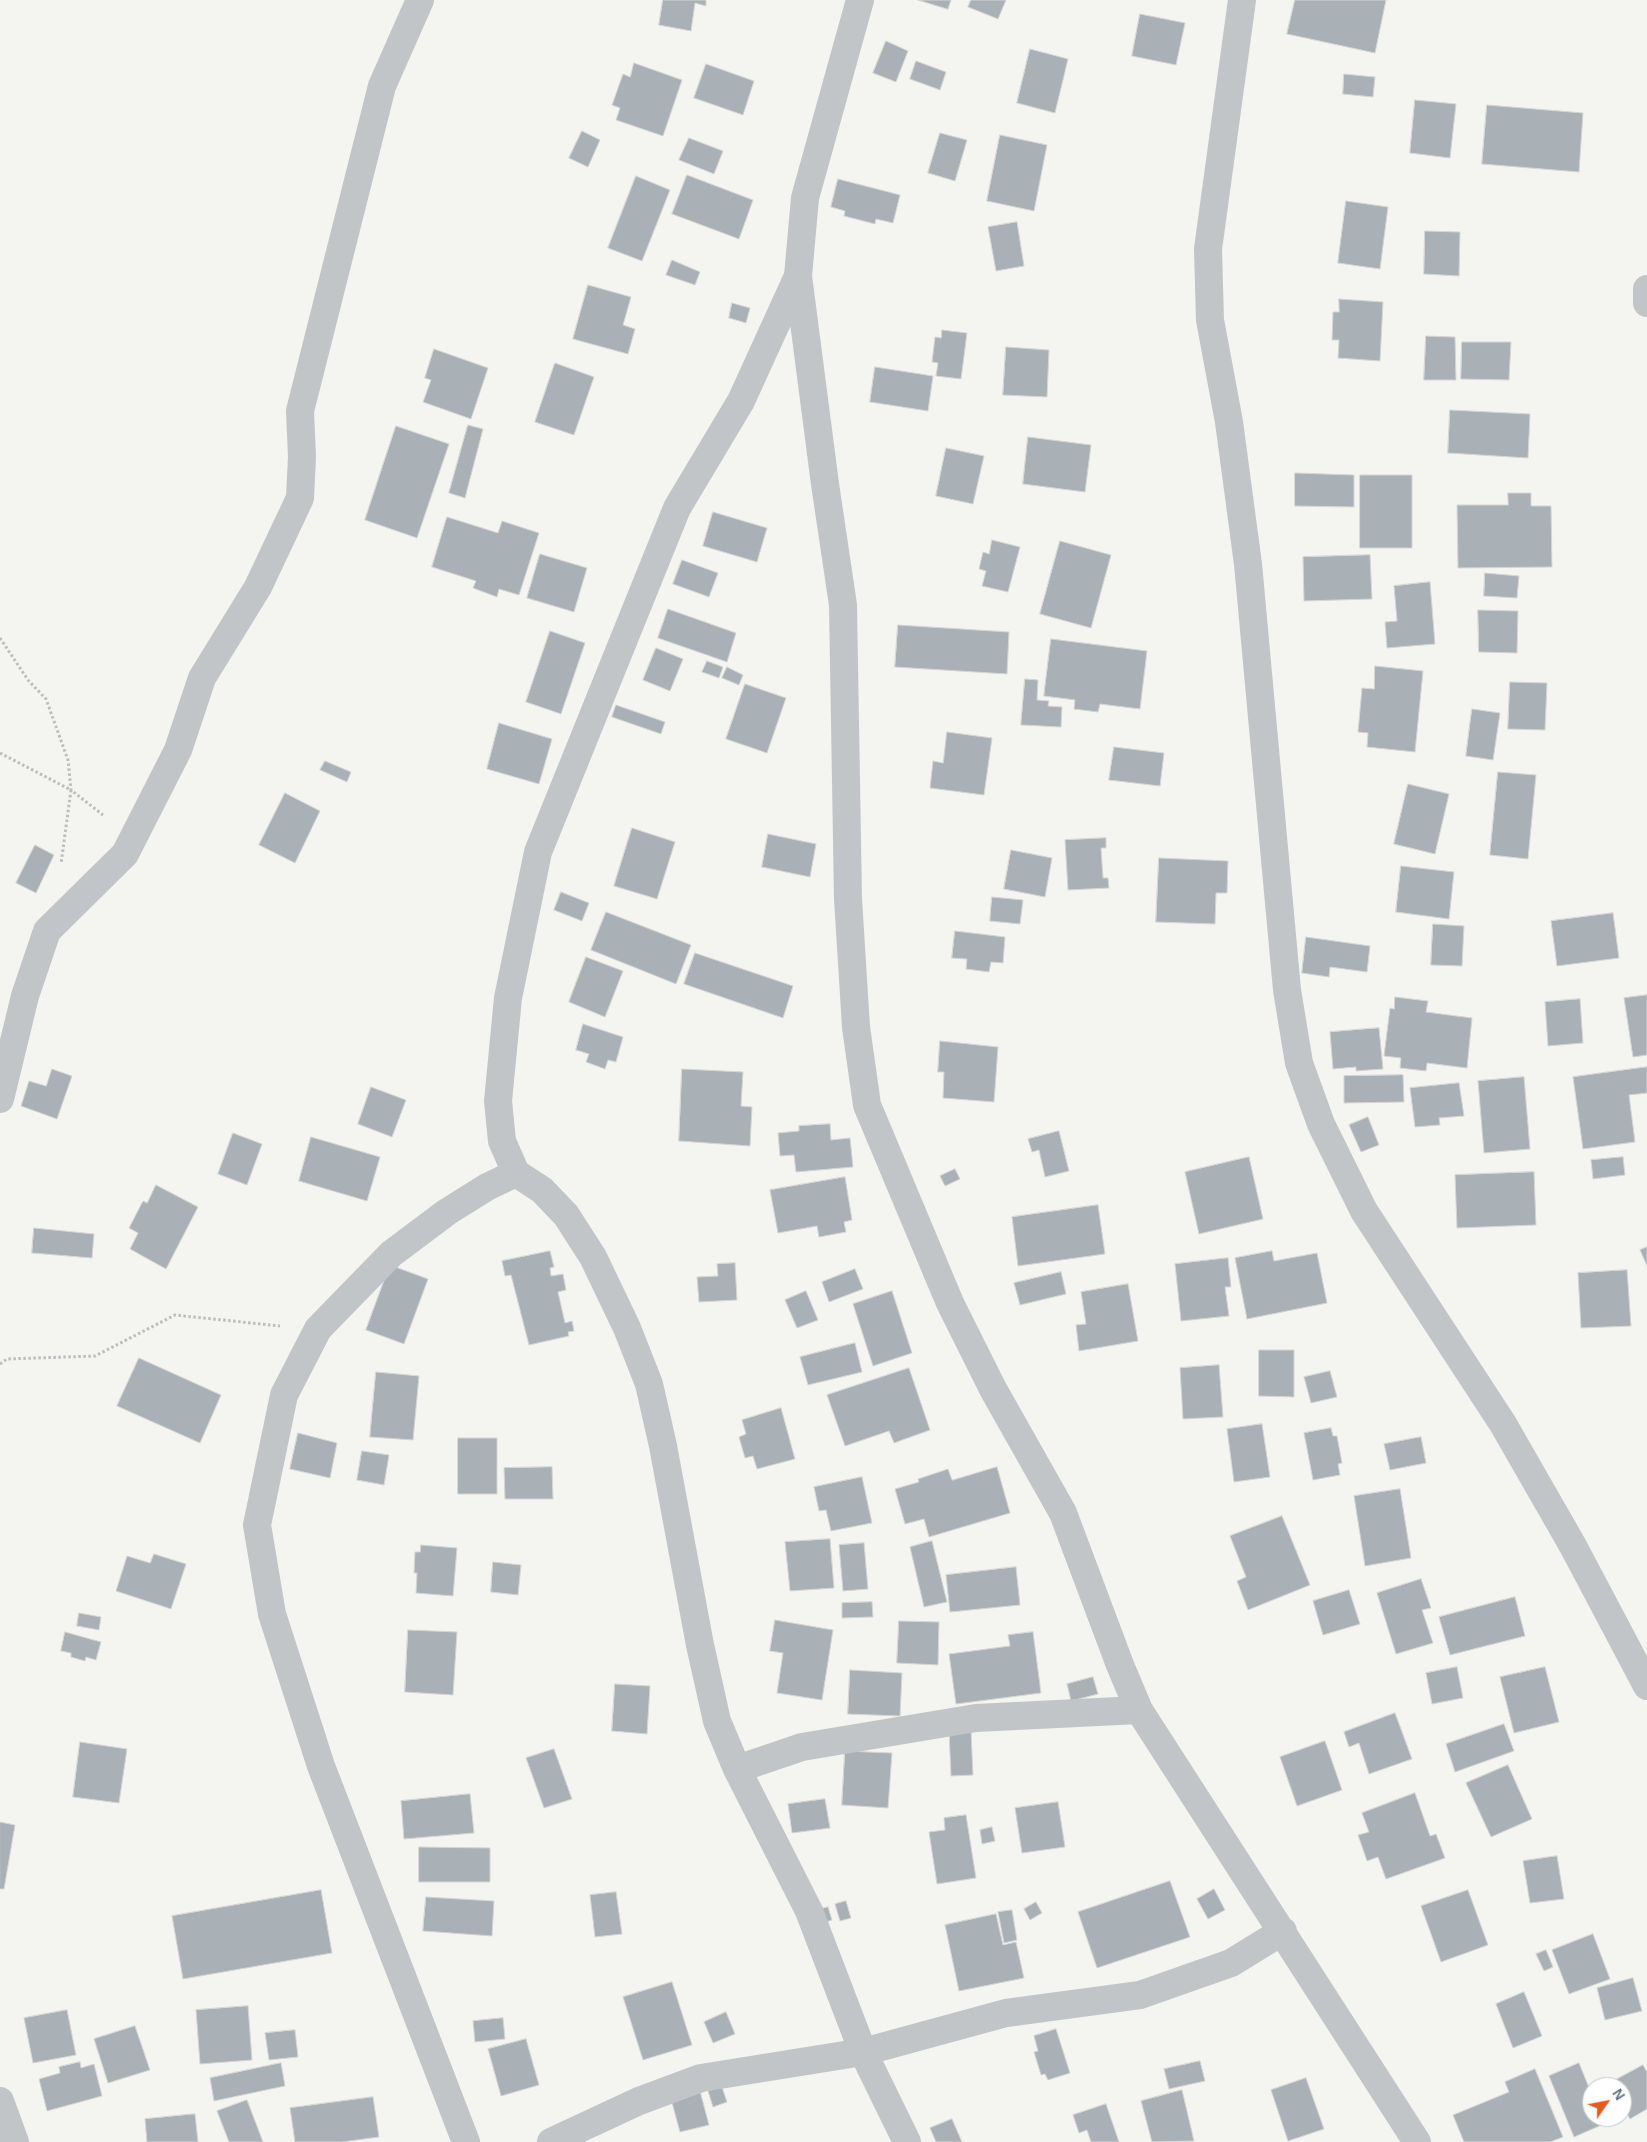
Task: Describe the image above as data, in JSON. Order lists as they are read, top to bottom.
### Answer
{
  "north": "top right"
}
